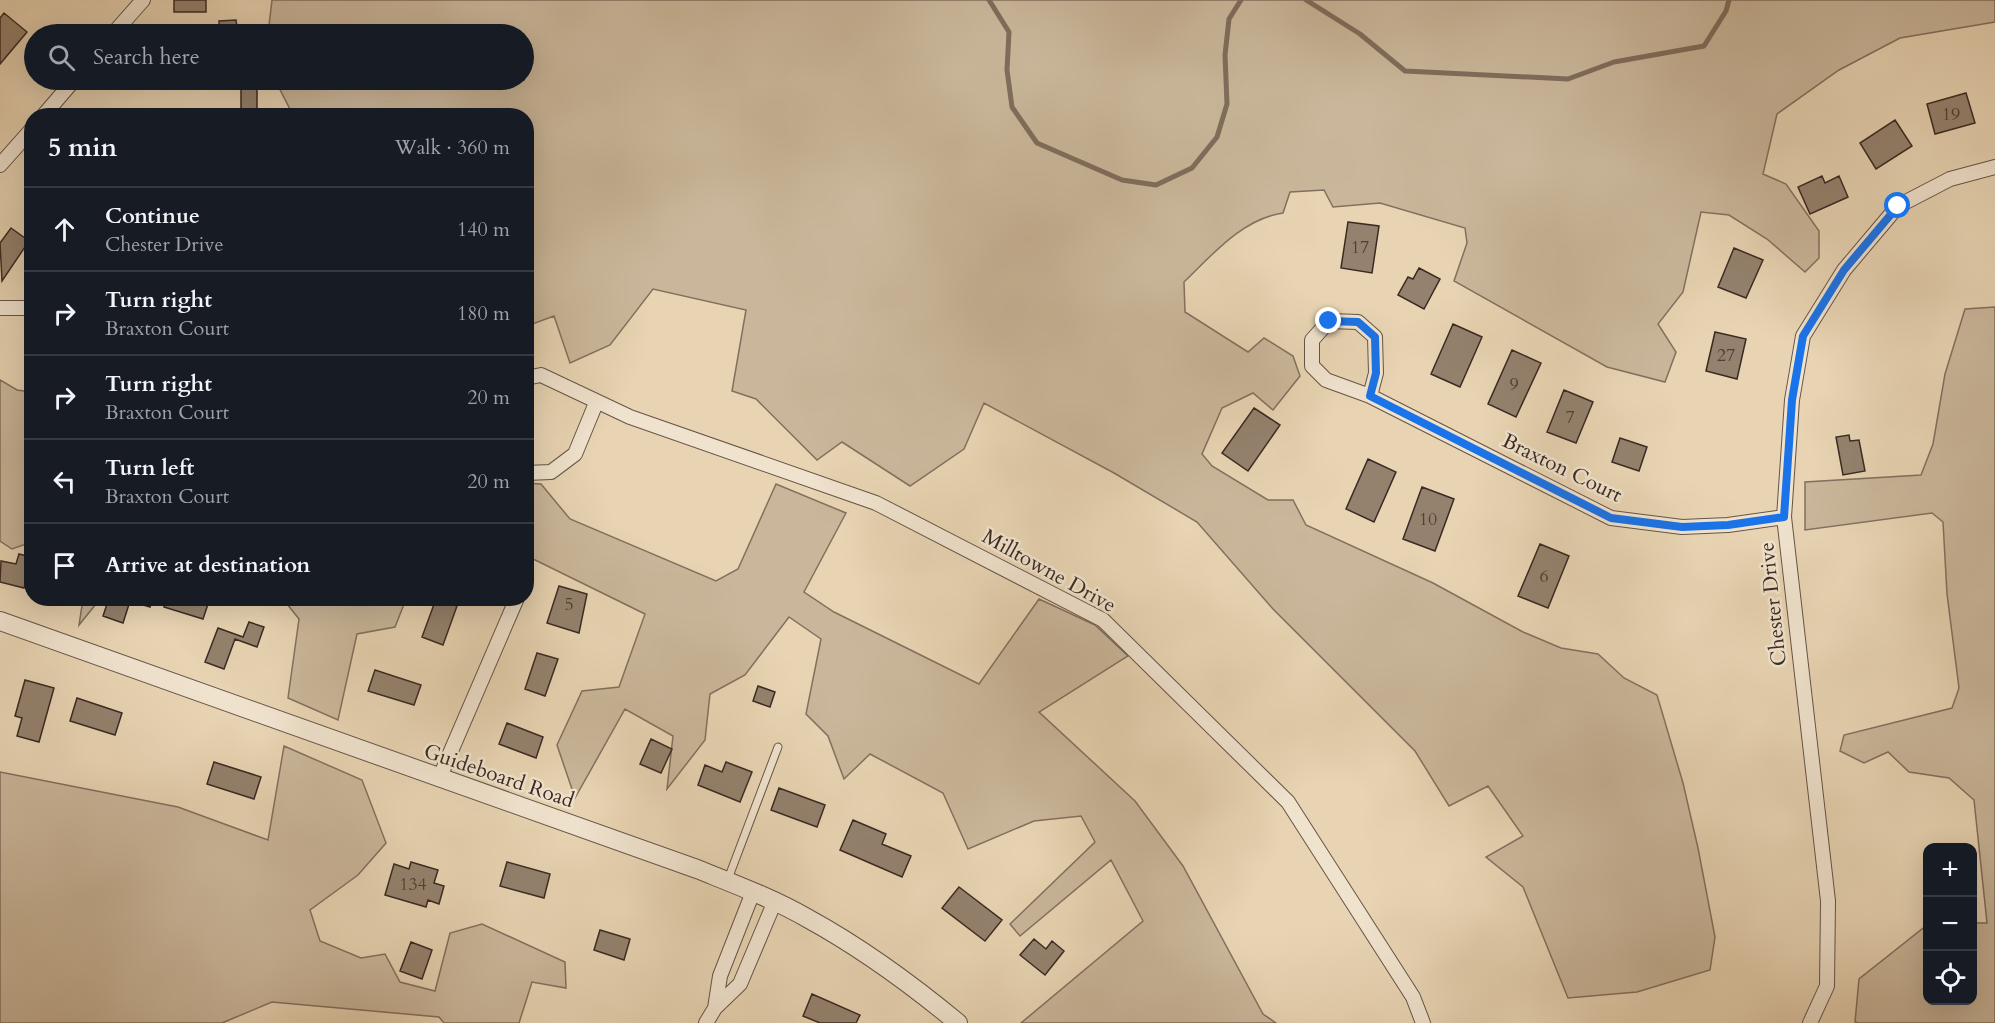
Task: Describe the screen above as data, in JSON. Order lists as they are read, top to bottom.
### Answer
{
  "streets": {
    "street": [
      "Braxton Court",
      "Milltowne Drive",
      "Chester Drive",
      "Guideboard Road"
    ]
  },
  "crossings": [
    ["Braxton Court", "Chester Drive"]
  ],
  "house_numbers": [
    "19",
    "17",
    "27",
    "9",
    "7",
    "10",
    "6",
    "5",
    "134"
  ],
  "page": {
    "search": "Search here",
    "heading": ["5 min", "Walk · 360 m"],
    "list": [
      ["Continue", "Chester Drive", "140 m"],
      ["Turn right", "Braxton Court", "180 m"],
      ["Turn right", "Braxton Court", "20 m"],
      ["Turn left", "Braxton Court", "20 m"],
      "Arrive at destination"
    ],
    "map_buttons": ["+", "−"]
  }
}
